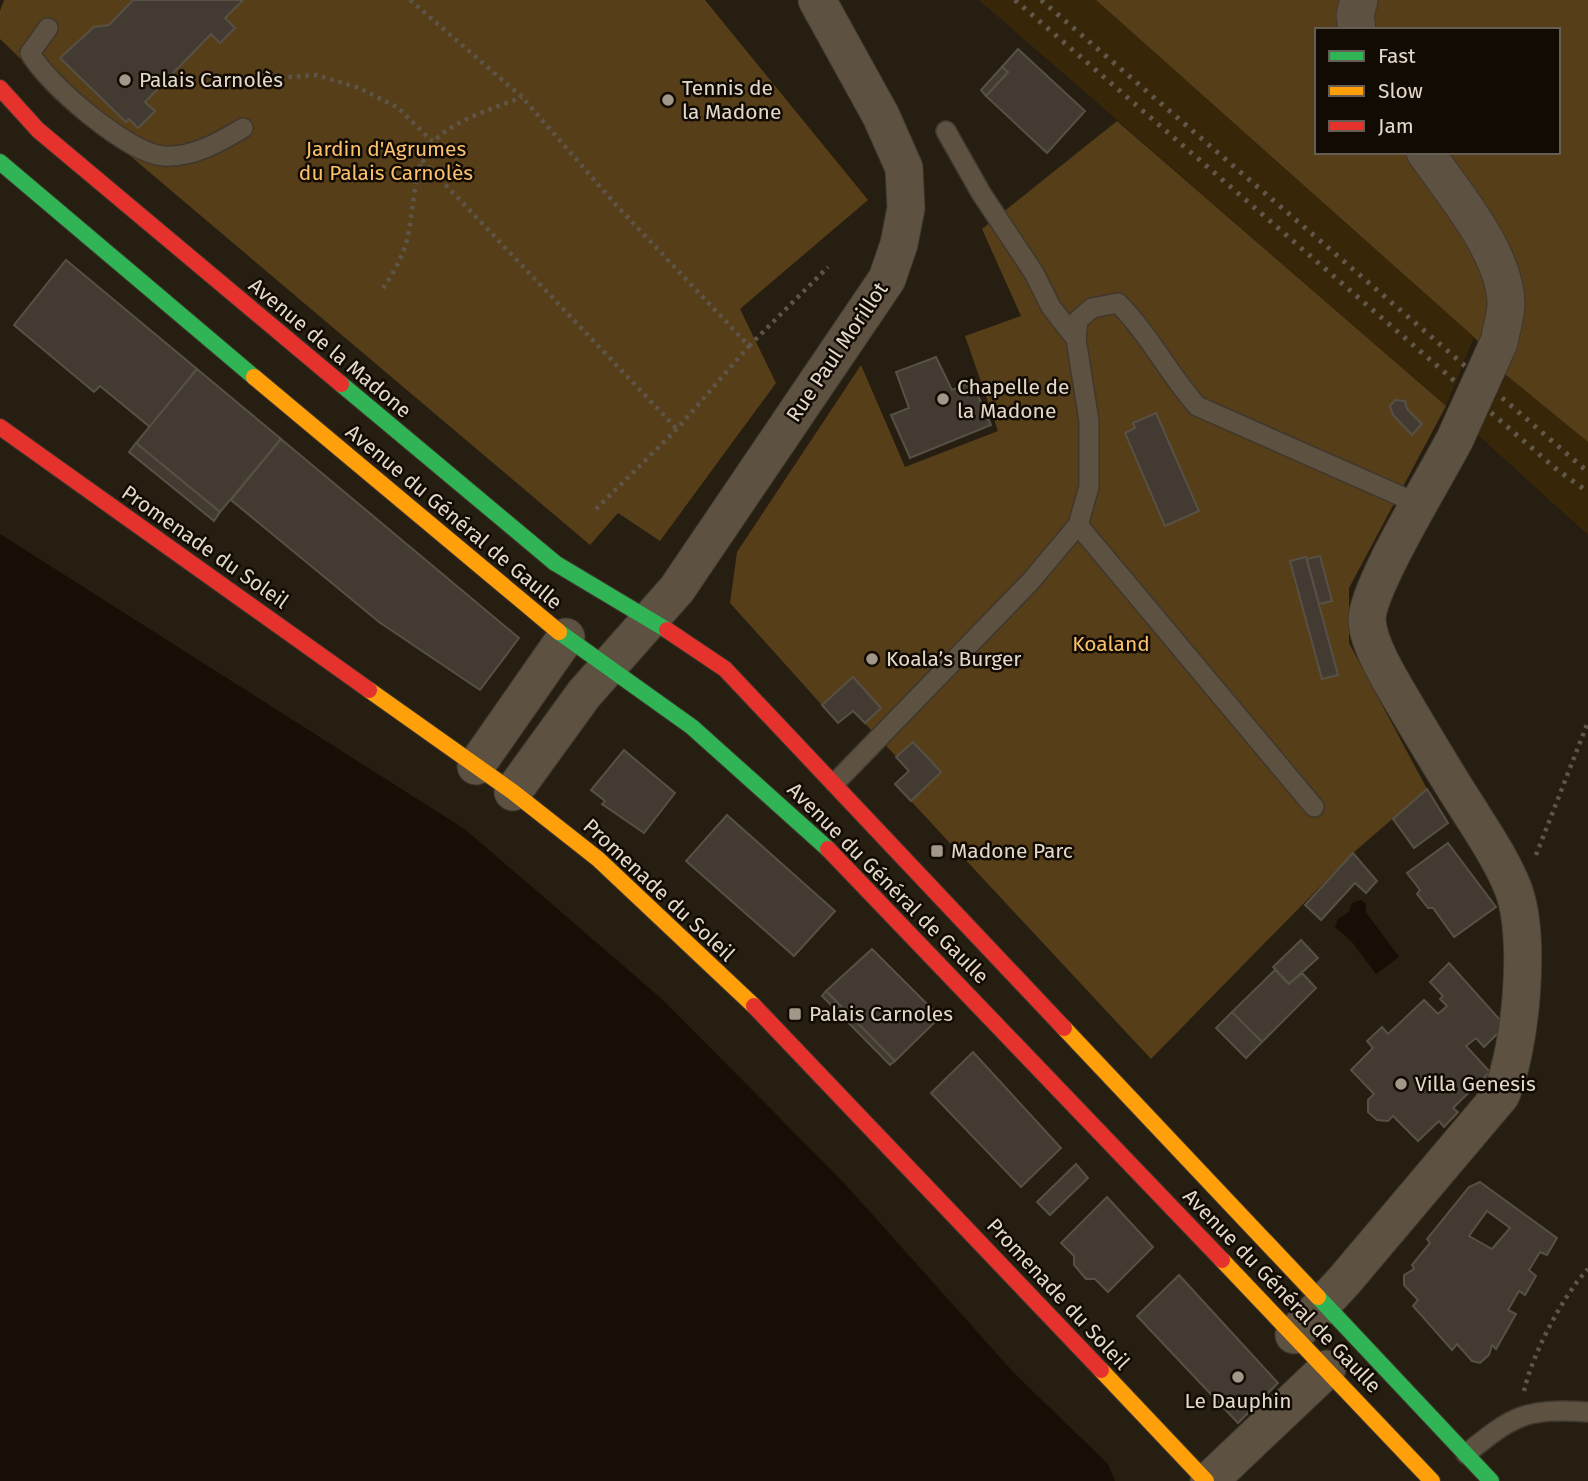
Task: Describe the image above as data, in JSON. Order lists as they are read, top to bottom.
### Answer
{
  "streets": {
    "main road": ["Avenue de la Madone", "Avenue du Général de Gaulle", "Promenade du Soleil"],
    "street": ["Rue Paul Morillot"]
  },
  "crossings": [
    ["Avenue de la Madone", "Rue Paul Morillot"],
    ["Avenue de la Madone", "Avenue du Général de Gaulle"],
    ["Rue Paul Morillot", "Avenue du Général de Gaulle"],
    ["Rue Paul Morillot", "Promenade du Soleil"]
  ],
  "parks": ["Jardin d'Agrumes du Palais Carnolès", "Koaland"],
  "places": {
    "other": [
      "Palais Carnolès",
      "Tennis de la Madone",
      "Chapelle de la Madone",
      "Koala’s Burger",
      "Villa Genesis",
      "Le Dauphin"
    ],
    "transit": ["Madone Parc", "Palais Carnoles"]
  },
  "legend": ["Fast", "Slow", "Jam"]
}
